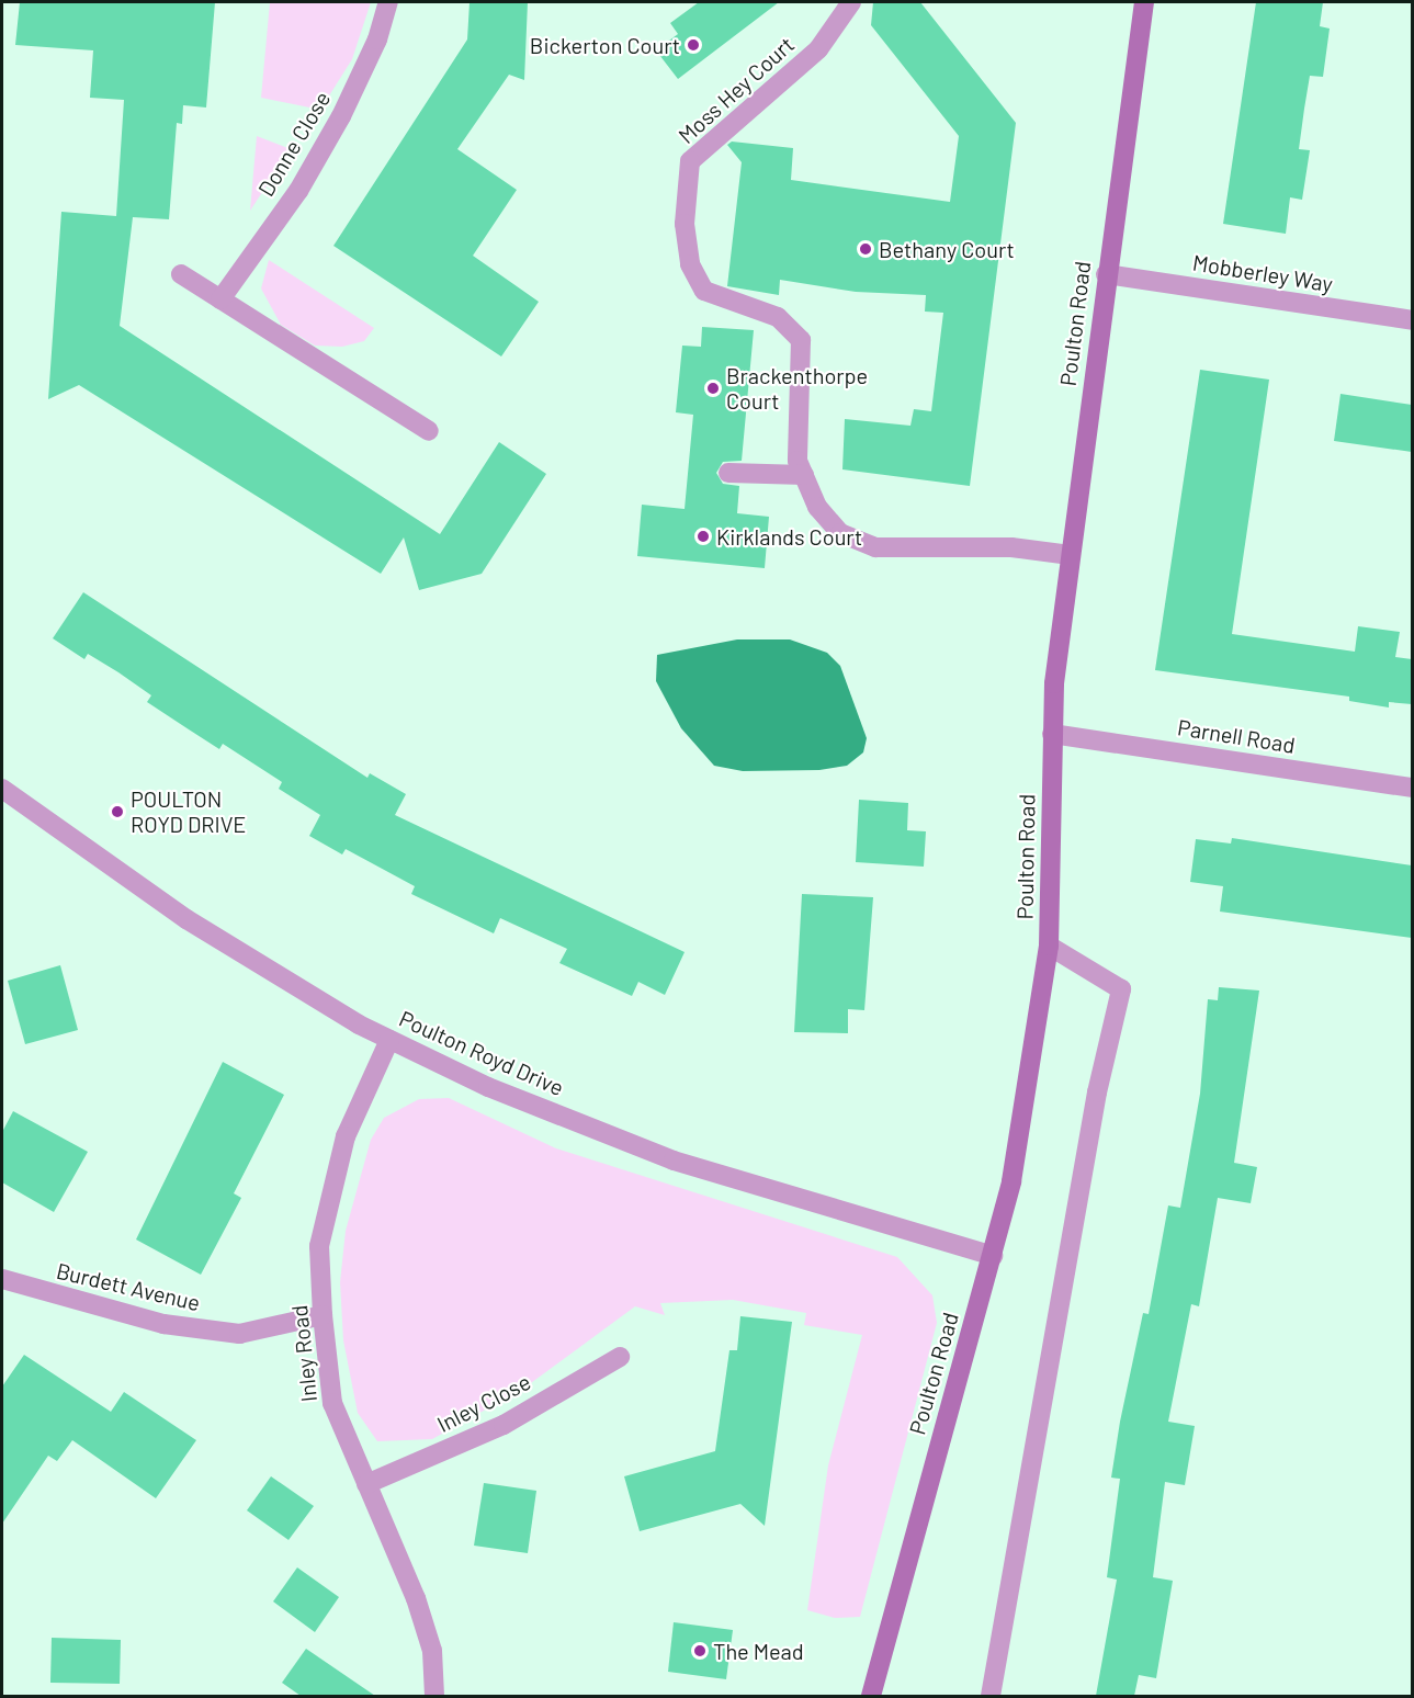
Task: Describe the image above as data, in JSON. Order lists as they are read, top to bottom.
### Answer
{
  "streets": {
    "street": [
      "Moss Hey Court",
      "Donne Close",
      "Mobberley Way",
      "Poulton Road",
      "Parnell Road",
      "Poulton Royd Drive",
      "Burdett Avenue",
      "Inley Road",
      "Inley Close"
    ]
  },
  "crossings": [
    ["Moss Hey Court", "Poulton Road"],
    ["Mobberley Way", "Poulton Road"],
    ["Poulton Road", "Parnell Road"],
    ["Poulton Road", "Poulton Royd Drive"],
    ["Poulton Royd Drive", "Inley Road"],
    ["Burdett Avenue", "Inley Road"],
    ["Inley Road", "Inley Close"]
  ],
  "places": [
    "Bickerton Court",
    "Bethany Court",
    "Brackenthorpe Court",
    "Kirklands Court",
    "POULTON ROYD DRIVE",
    "The Mead"
  ]
}
